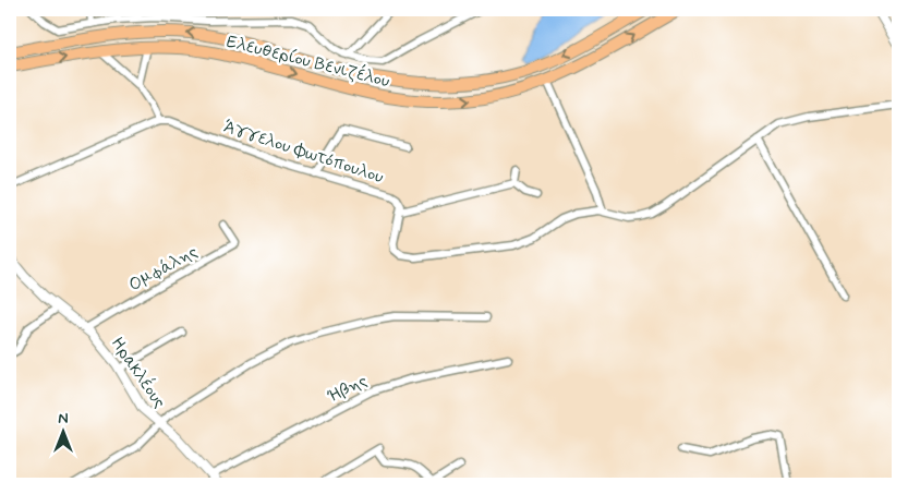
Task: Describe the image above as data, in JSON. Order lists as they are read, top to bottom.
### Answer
{
  "streets": {
    "main road": ["Ελευθερίου Βενιζέλου"],
    "street": [
      "Άγγελου Φωτόπουλου",
      "Ομφάλης",
      "Ηρακλέους",
      "Ήβης"
    ]
  },
  "crossings": [
    ["Ομφάλης", "Ηρακλέους"],
    ["Ηρακλέους", "Ήβης"]
  ],
  "north": "top"
}
